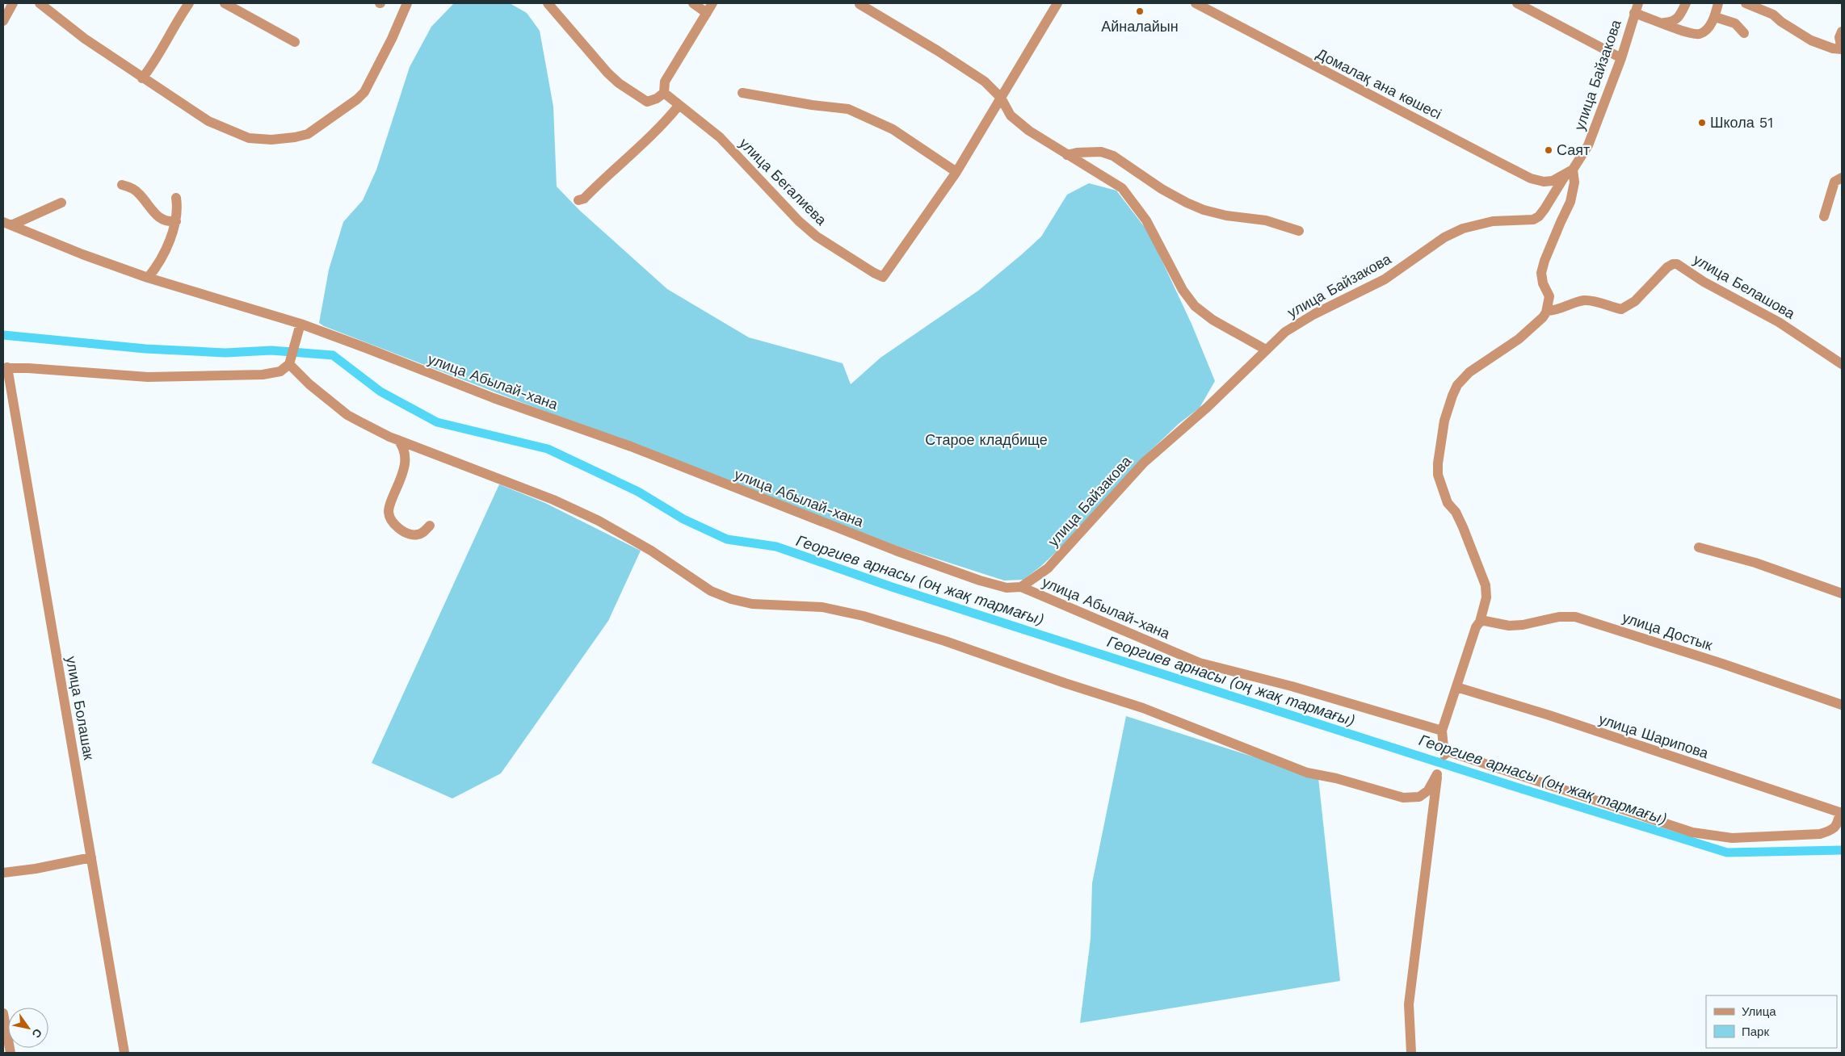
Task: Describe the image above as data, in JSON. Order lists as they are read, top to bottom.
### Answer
{
  "streets": {
    "street": [
      "улица Байзакова",
      "Домалақ ана көшесі",
      "улица Бегалиева",
      "улица Белашова",
      "улица Абылай-хана",
      "улица Достык",
      "улица Болашак",
      "улица Шарипова"
    ]
  },
  "crossings": [
    ["улица Байзакова", "Домалақ ана көшесі"],
    ["улица Байзакова", "улица Абылай-хана"]
  ],
  "water": ["Георгиев арнасы (оң жақ тармағы)"],
  "parks": ["Старое кладбище"],
  "places": ["Айналайын", "Школа 51", "Саят"],
  "legend": ["Улица", "Парк"],
  "north": "bottom right"
}
